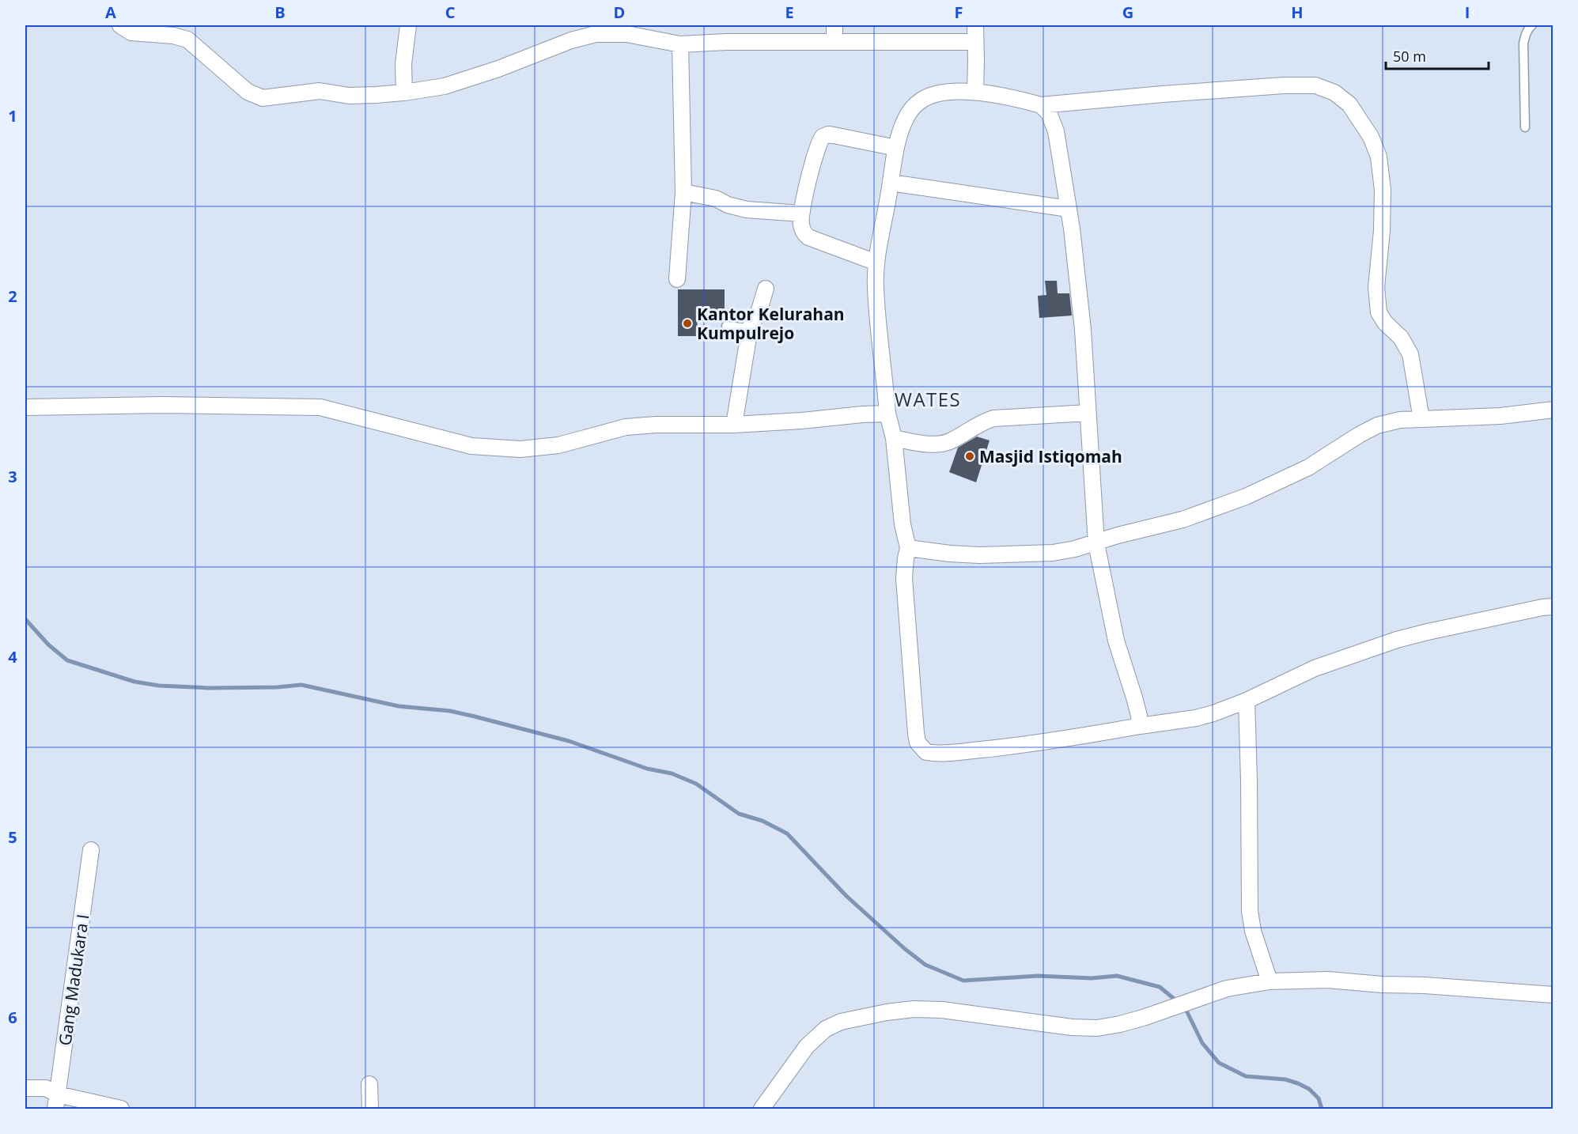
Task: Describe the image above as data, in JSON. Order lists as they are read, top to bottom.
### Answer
{
  "streets": {
    "street": ["Gang Madukara I"]
  },
  "districts": ["WATES"],
  "places": ["Kantor Kelurahan Kumpulrejo", "Masjid Istiqomah"],
  "scale_bar": "50 m",
  "grid": {
    "columns": [
      "A",
      "B",
      "C",
      "D",
      "E",
      "F",
      "G",
      "H",
      "I"
    ],
    "rows": [
      "1",
      "2",
      "3",
      "4",
      "5",
      "6"
    ]
  }
}
